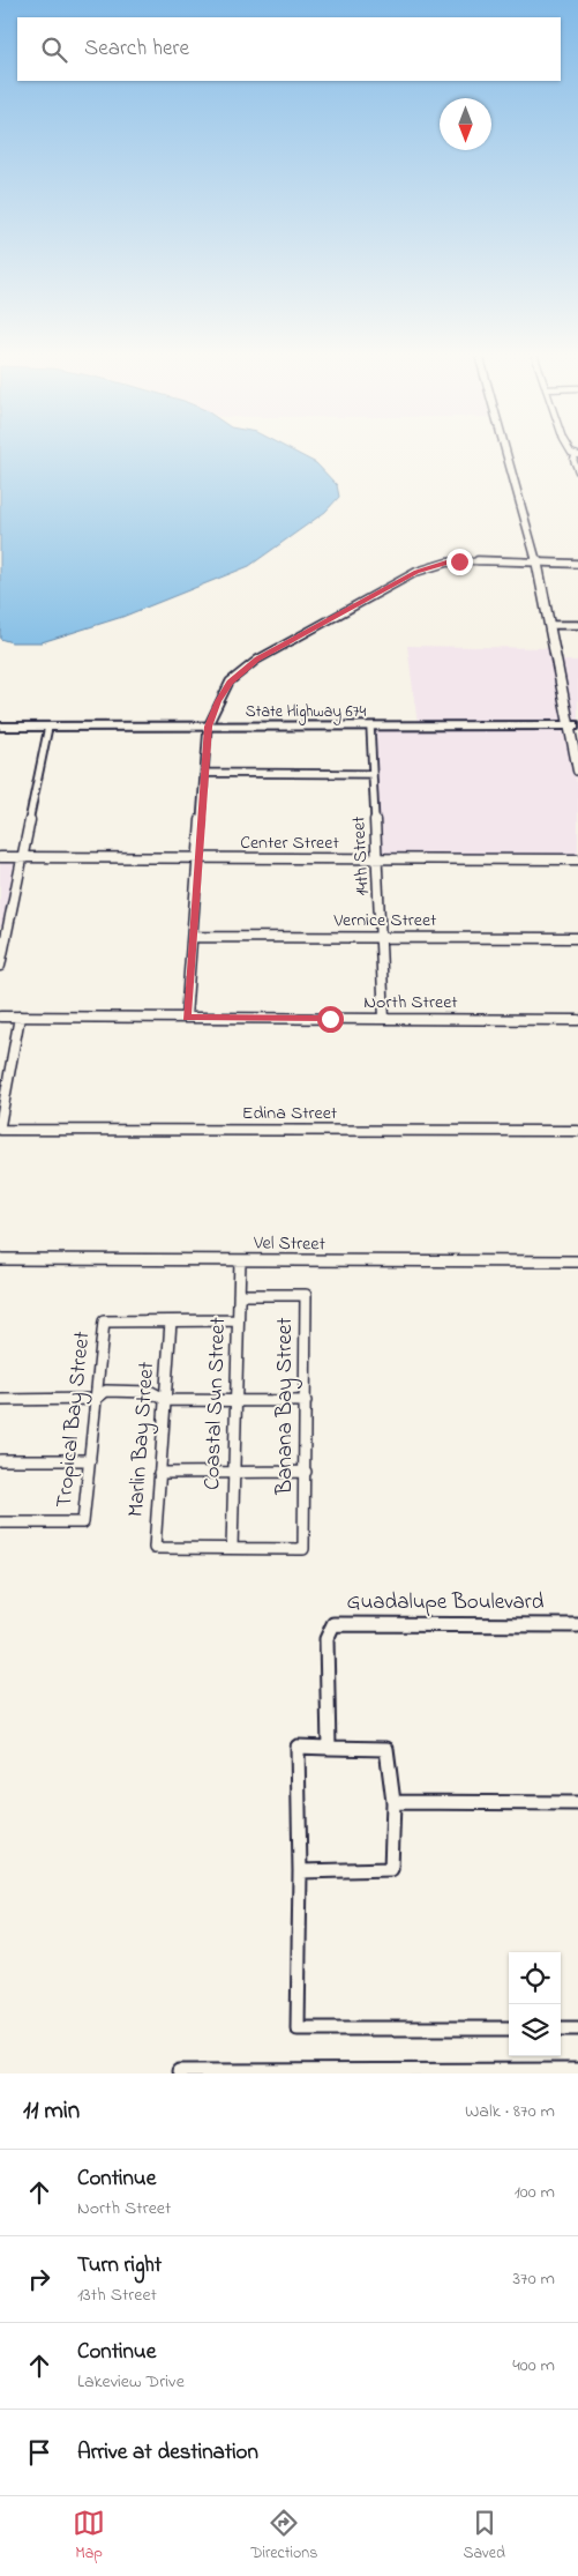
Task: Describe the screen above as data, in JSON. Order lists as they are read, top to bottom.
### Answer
{
  "streets": {
    "main road": ["State Highway 674"],
    "street": [
      "Center Street",
      "14th Street",
      "Vernice Street",
      "North Street",
      "Edina Street",
      "Vel Street",
      "Coastal Sun Street",
      "Banana Bay Street",
      "Tropical Bay Street",
      "Marlin Bay Street",
      "Guadalupe Boulevard"
    ]
  },
  "crossings": [
    ["State Highway 674", "14th Street"],
    ["Center Street", "14th Street"],
    ["14th Street", "Vernice Street"],
    ["14th Street", "North Street"],
    ["Vel Street", "Coastal Sun Street"],
    ["Coastal Sun Street", "Banana Bay Street"],
    ["Coastal Sun Street", "Marlin Bay Street"],
    ["Banana Bay Street", "Marlin Bay Street"],
    ["Tropical Bay Street", "Marlin Bay Street"]
  ],
  "north": "bottom",
  "page": {
    "search": "Search here",
    "heading": ["11 min", "Walk · 870 m"],
    "list": [
      ["Continue", "North Street", "100 m"],
      ["Turn right", "13th Street", "370 m"],
      ["Continue", "Lakeview Drive", "400 m"],
      "Arrive at destination"
    ],
    "nav": ["Map", "Directions", "Saved"]
  }
}
